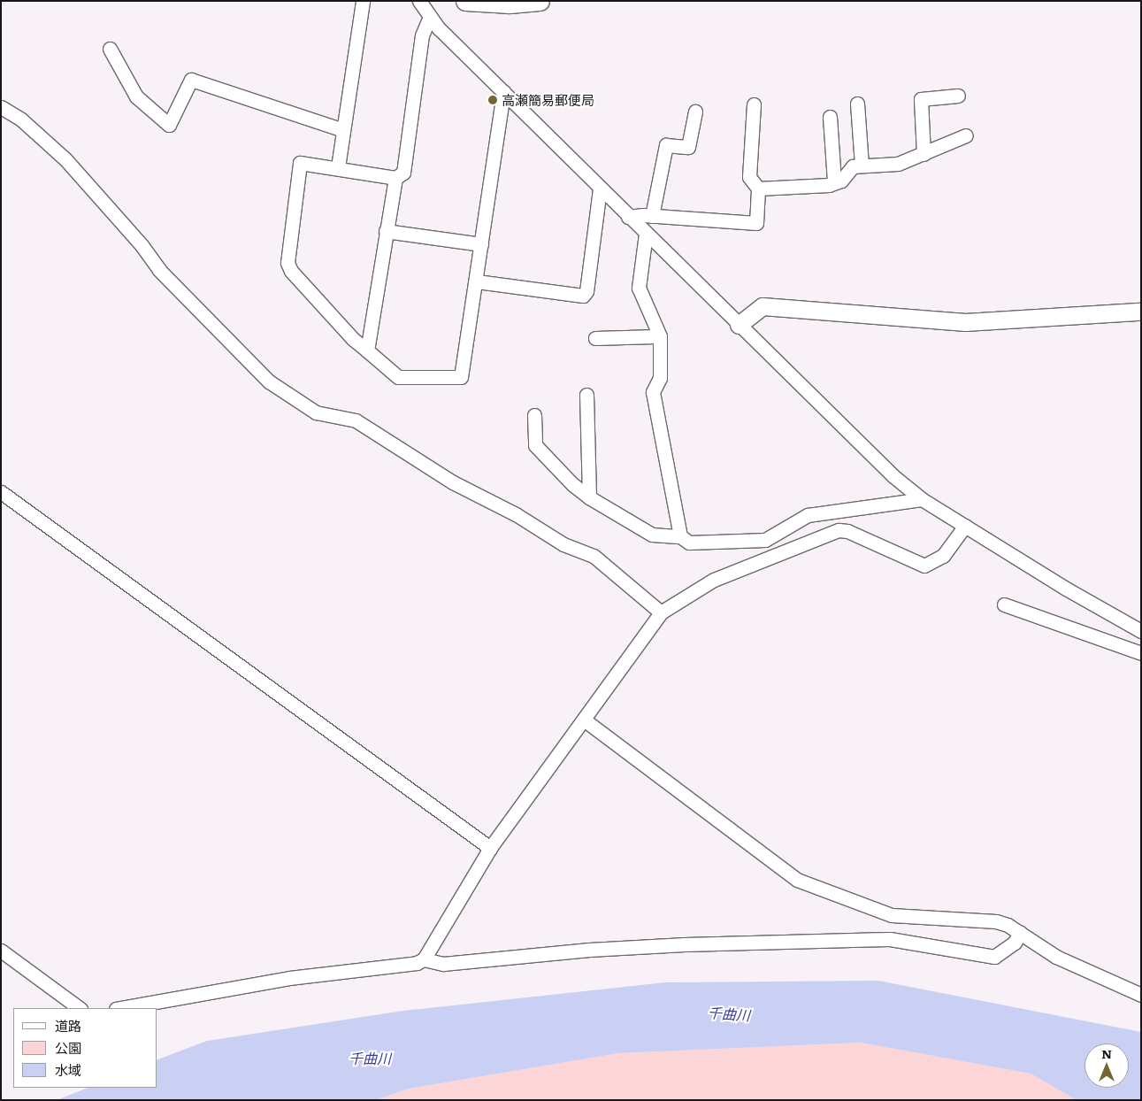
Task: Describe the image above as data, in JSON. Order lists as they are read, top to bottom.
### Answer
{
  "water": ["千曲川"],
  "places": ["高瀬簡易郵便局"],
  "legend": ["道路", "公園", "水域"],
  "north": "top"
}
